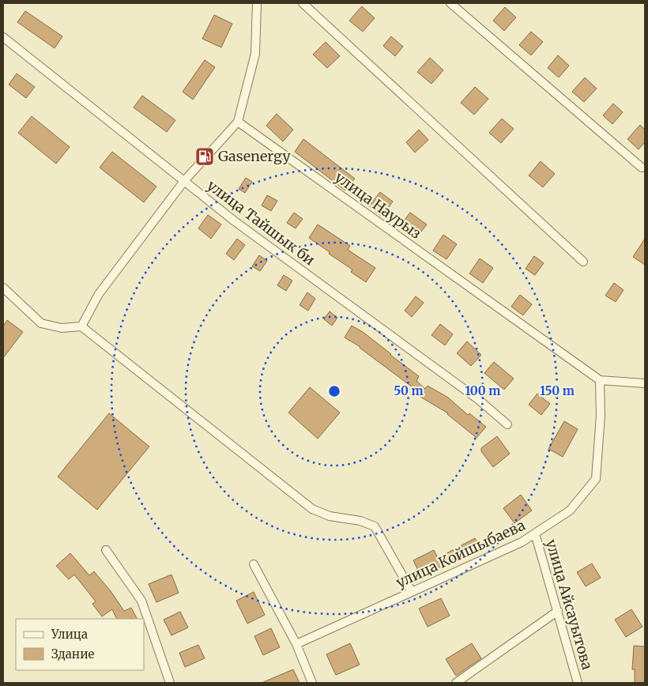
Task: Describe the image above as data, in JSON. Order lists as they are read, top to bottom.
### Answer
{
  "streets": {
    "street": [
      "улица Наурыз",
      "улица Тайшык би",
      "улица Койшыбаева",
      "улица Айсауытова"
    ]
  },
  "crossings": [
    ["улица Наурыз", "улица Койшыбаева"],
    ["улица Койшыбаева", "улица Айсауытова"]
  ],
  "places": {
    "fuel station": ["Gasenergy"]
  },
  "legend": ["Улица", "Здание"],
  "rings": ["50 m", "100 m", "150 m"]
}
